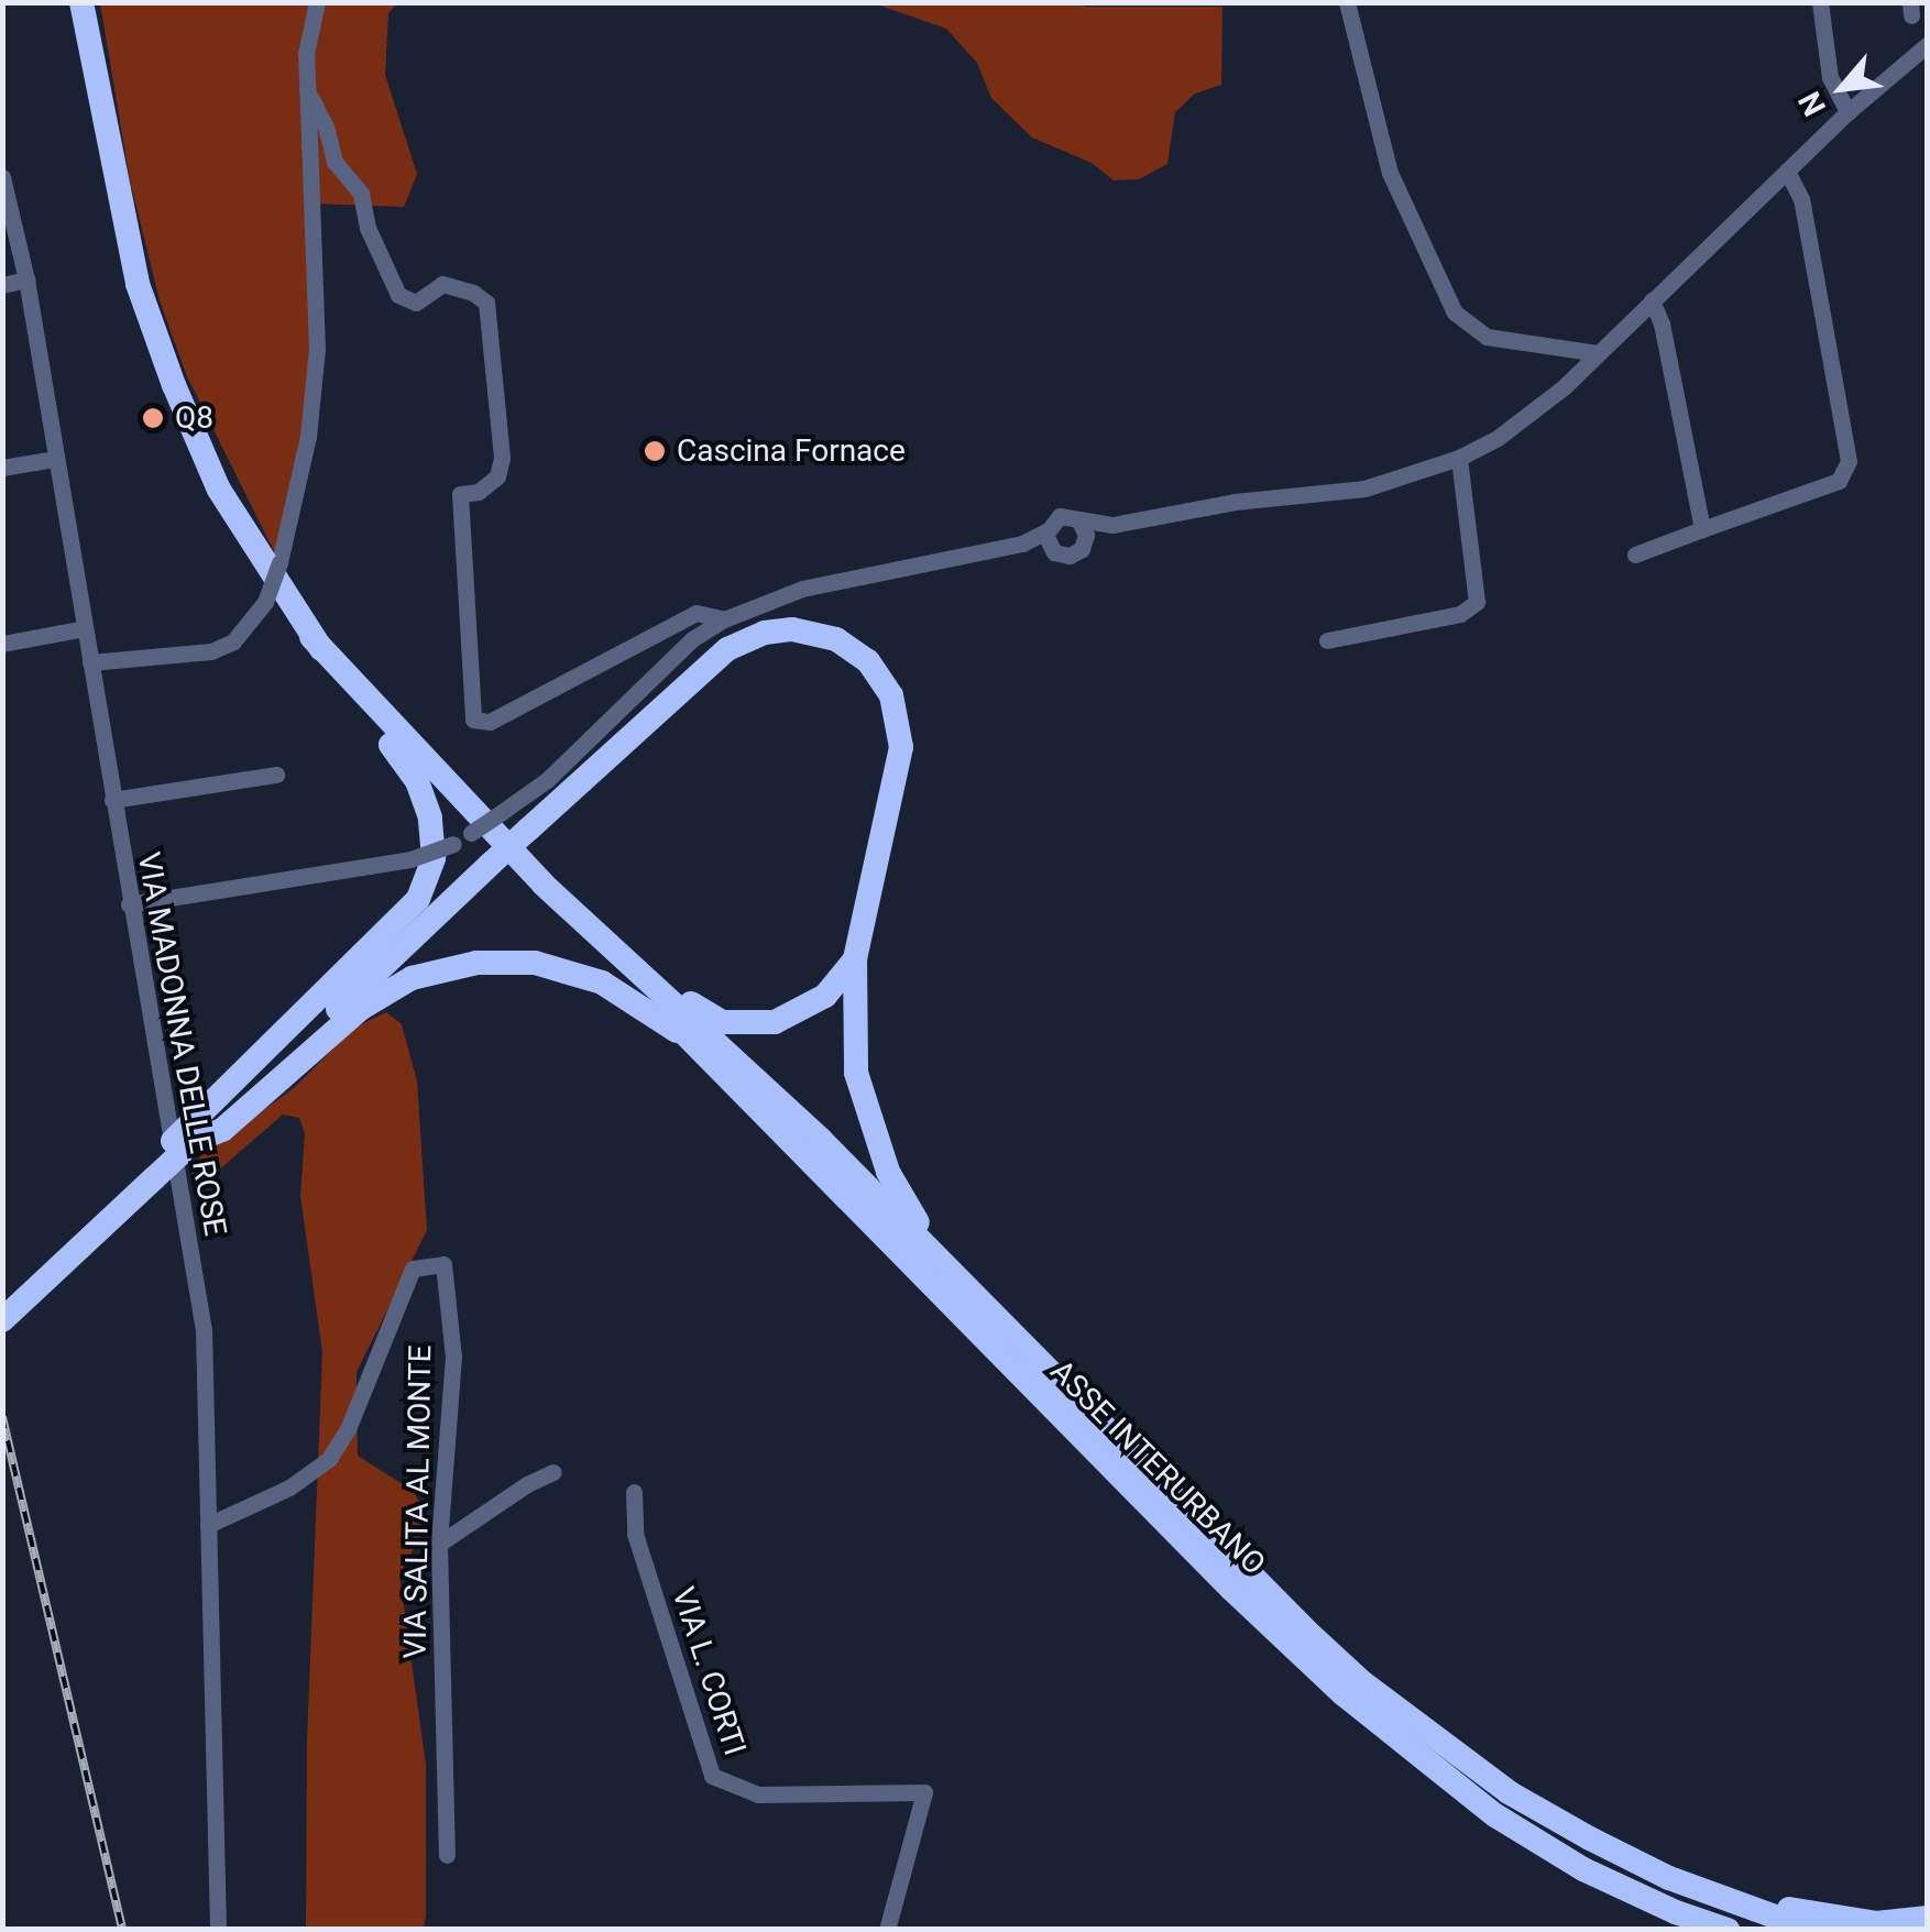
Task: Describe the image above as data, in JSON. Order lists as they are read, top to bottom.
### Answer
{
  "streets": {
    "highway": ["ASSE INTERURBANO"],
    "street": ["VIA MADONNA DELLE ROSE", "VIA SALITA AL MONTE", "VIA L. CORTI"]
  },
  "crossings": [
    ["VIA MADONNA DELLE ROSE", "VIA SALITA AL MONTE"]
  ],
  "places": ["Q8", "Cascina Fornace"],
  "north": "bottom left"
}
